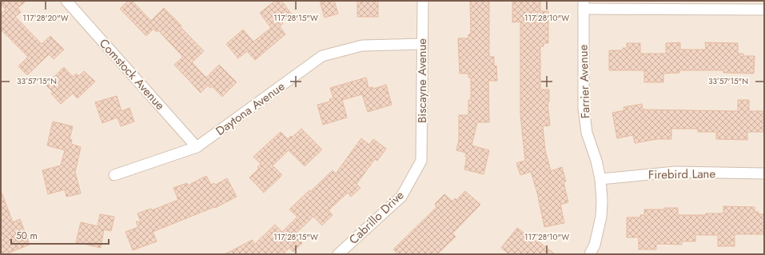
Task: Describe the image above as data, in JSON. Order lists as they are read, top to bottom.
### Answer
{
  "streets": {
    "street": [
      "Comstock Avenue",
      "Biscayne Avenue",
      "Farrier Avenue",
      "Daytona Avenue",
      "Firebird Lane",
      "Cabrillo Drive"
    ]
  },
  "crossings": [
    ["Comstock Avenue", "Daytona Avenue"],
    ["Biscayne Avenue", "Daytona Avenue"],
    ["Biscayne Avenue", "Cabrillo Drive"],
    ["Farrier Avenue", "Firebird Lane"]
  ],
  "scale_bar": "50 m",
  "coordinates": [
    "117°28'20\"W",
    "117°28'15\"W",
    "117°28'10\"W",
    "33°57'15\"N"
  ]
}
